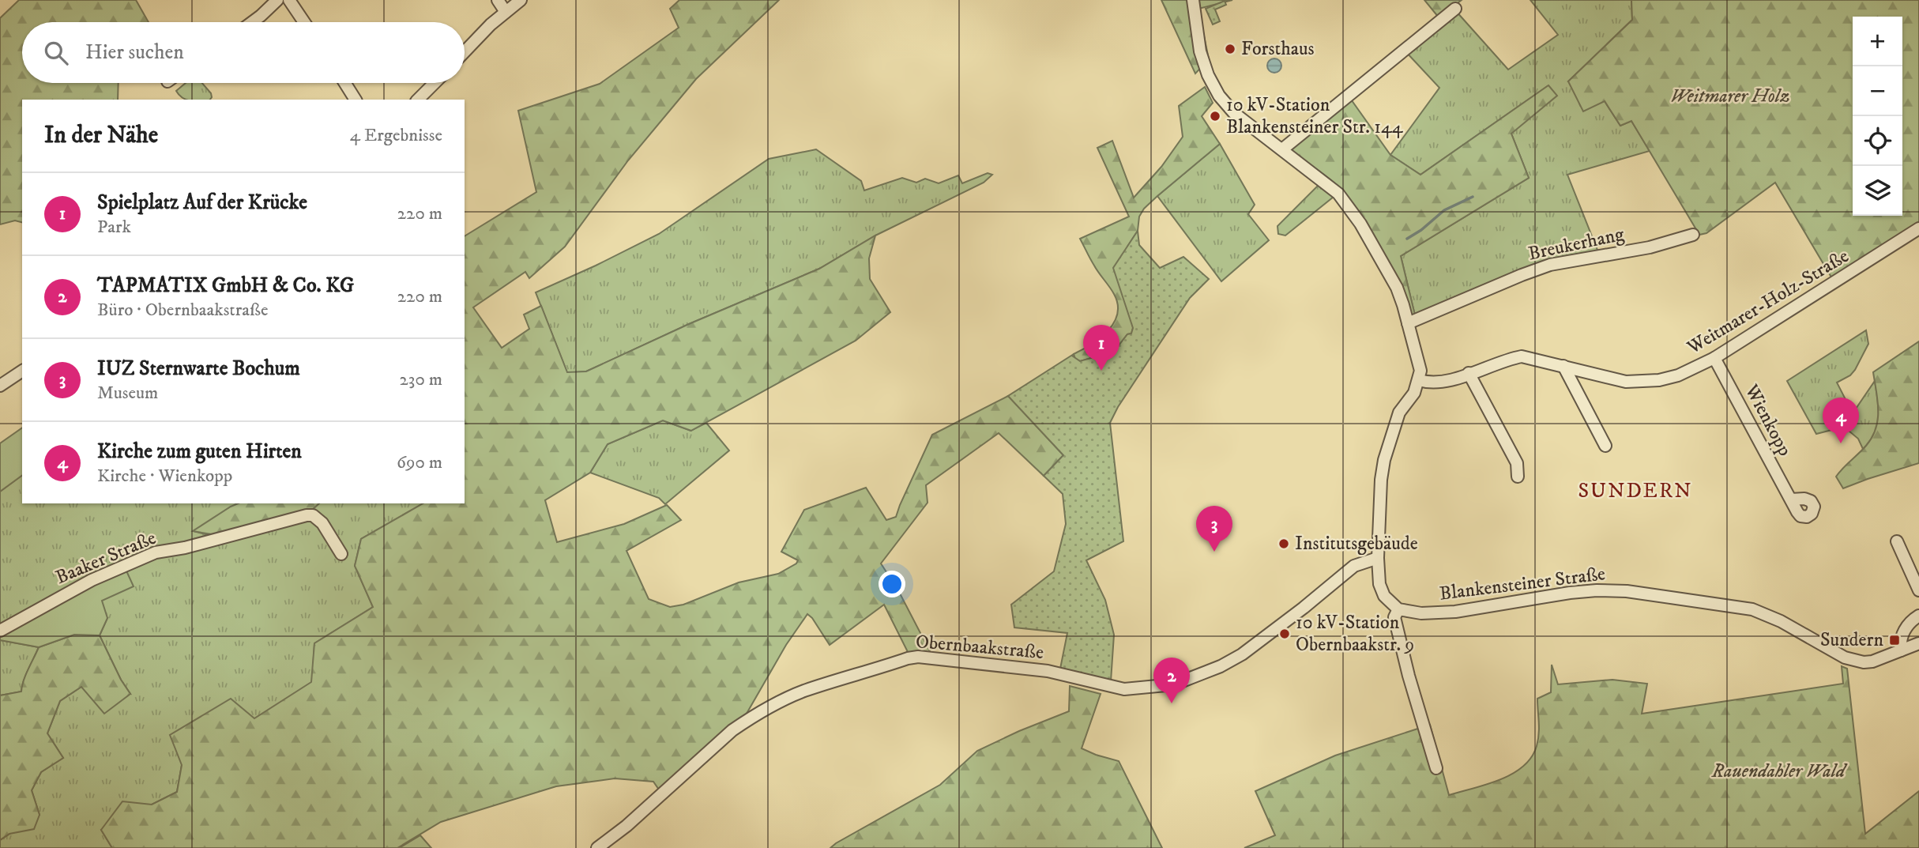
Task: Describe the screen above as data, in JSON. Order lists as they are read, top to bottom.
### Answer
{
  "streets": {
    "street": [
      "Breukerhang",
      "Weitmarer-Holz-Straße",
      "Wienkopp",
      "Baaker Straße",
      "Blankensteiner Straße",
      "Obernbaakstraße"
    ]
  },
  "crossings": [
    ["Weitmarer-Holz-Straße", "Wienkopp"]
  ],
  "districts": ["SUNDERN"],
  "parks": ["Weitmarer Holz", "Rauendahler Wald"],
  "places": {
    "other": [
      "Forsthaus",
      "10 kV-Station Blankensteiner Str. 144",
      "Institutsgebäude",
      "10 kV-Station Obernbaakstr. 9"
    ],
    "transit": ["Sundern"]
  },
  "page": {
    "map_buttons": ["+", "−"],
    "search": "Hier suchen",
    "heading": ["In der Nähe", "4 Ergebnisse"],
    "list": [
      {
        "mark": "1",
        "name": "Spielplatz Auf der Krücke",
        "note": "Park",
        "value": "220 m"
      },
      {
        "mark": "2",
        "name": "TAPMATIX GmbH & Co. KG",
        "note": "Büro · Obernbaakstraße",
        "value": "220 m"
      },
      {
        "mark": "3",
        "name": "IUZ Sternwarte Bochum",
        "note": "Museum",
        "value": "230 m"
      },
      {
        "mark": "4",
        "name": "Kirche zum guten Hirten",
        "note": "Kirche · Wienkopp",
        "value": "690 m"
      }
    ],
    "pins": [
      "1",
      "4",
      "3",
      "2"
    ]
  }
}
